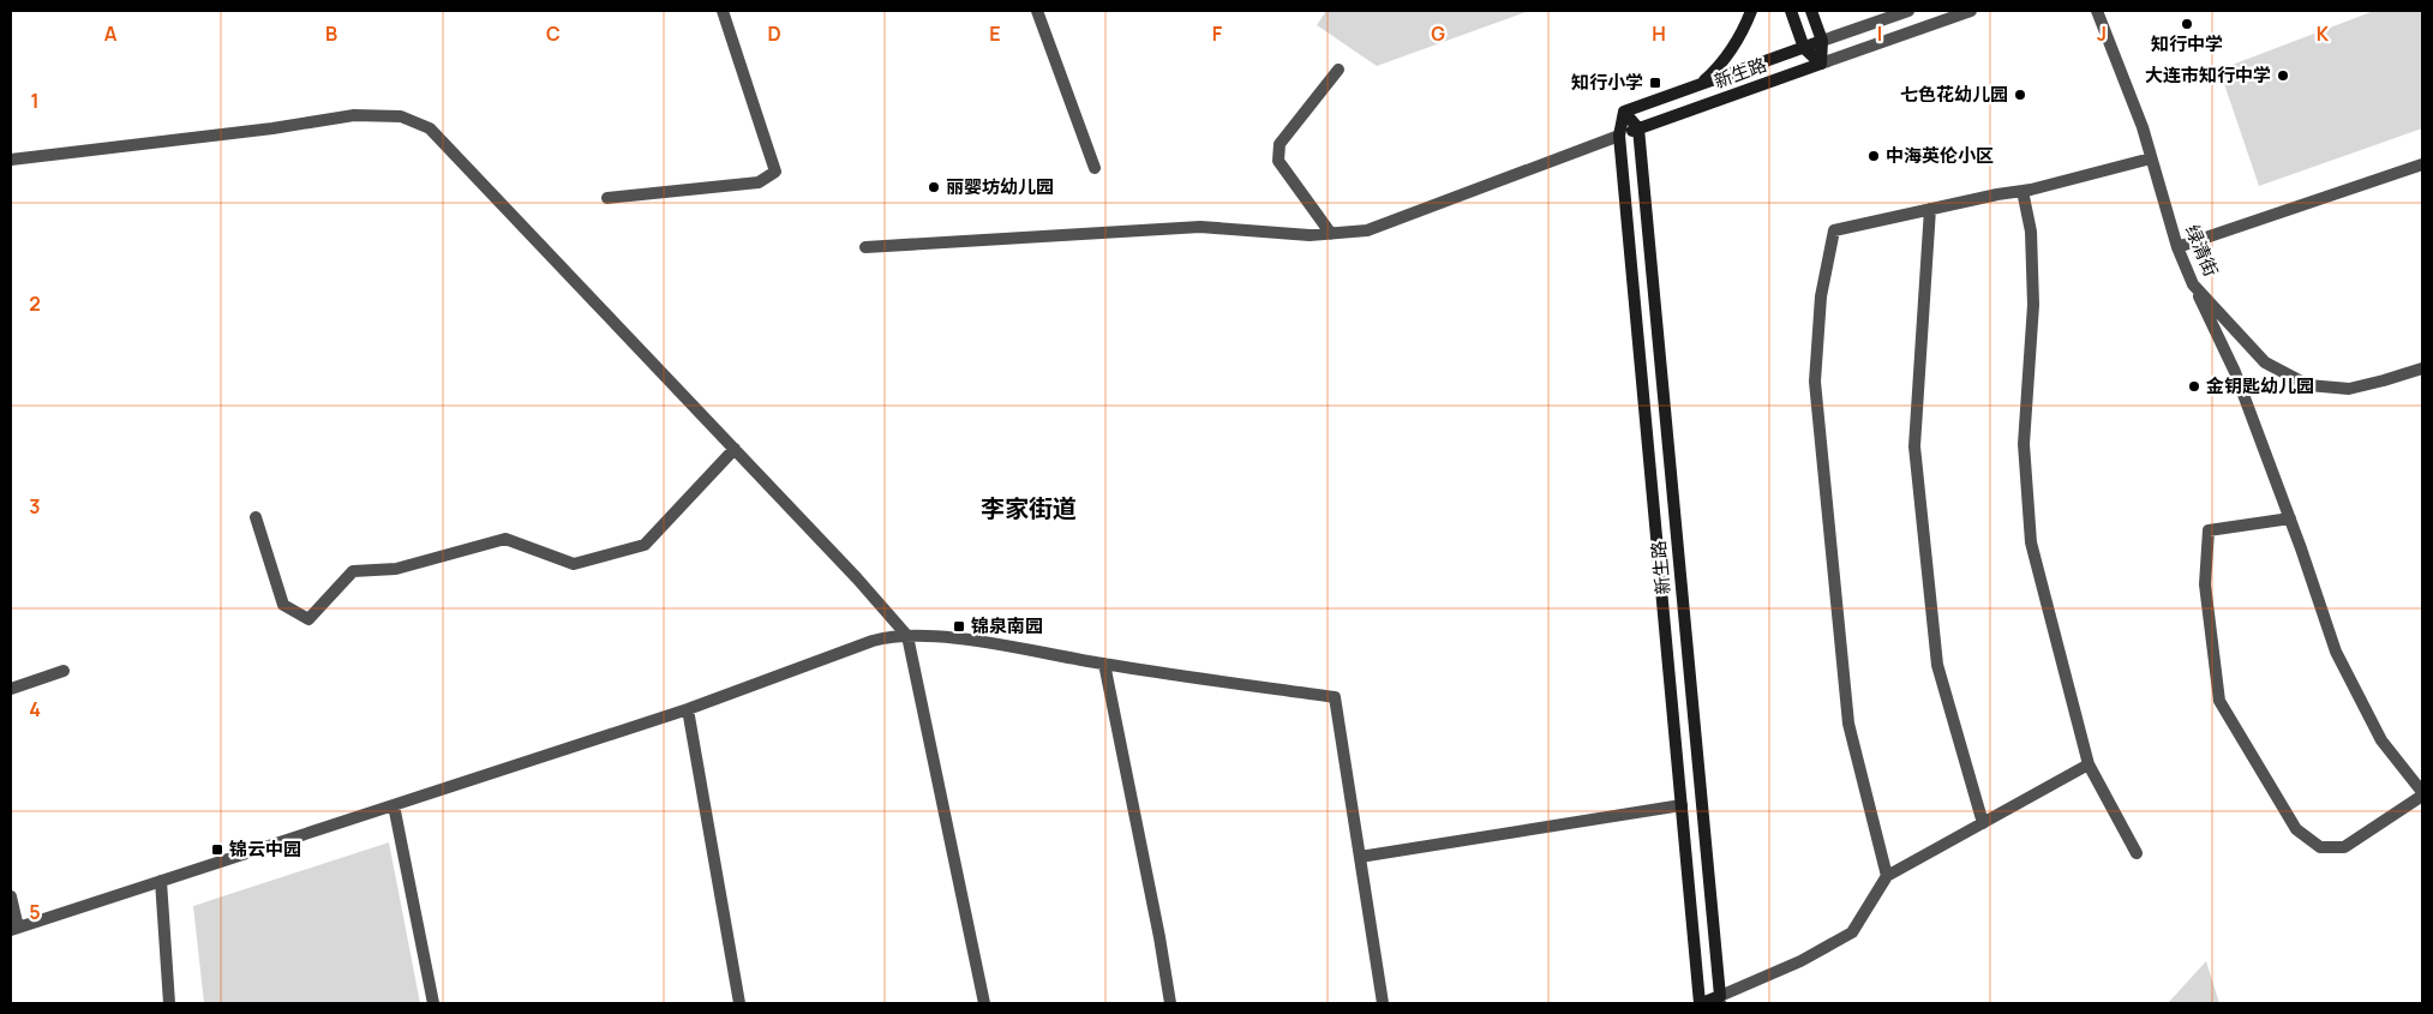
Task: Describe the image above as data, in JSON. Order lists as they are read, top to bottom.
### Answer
{
  "streets": {
    "street": ["新生路", "绿清街"]
  },
  "districts": ["李家街道"],
  "places": {
    "other": [
      "知行中学",
      "大连市知行中学",
      "七色花幼儿园",
      "中海英伦小区",
      "丽婴坊幼儿园",
      "金钥匙幼儿园"
    ],
    "transit": ["知行小学", "锦泉南园", "锦云中园"]
  },
  "grid": {
    "columns": [
      "A",
      "B",
      "C",
      "D",
      "E",
      "F",
      "G",
      "H",
      "I",
      "J",
      "K"
    ],
    "rows": [
      "1",
      "2",
      "3",
      "4",
      "5"
    ]
  }
}
